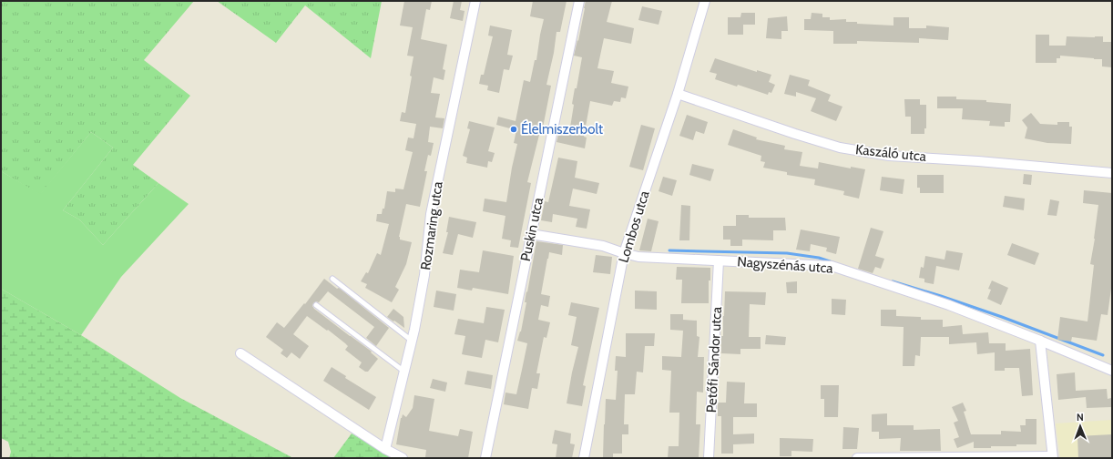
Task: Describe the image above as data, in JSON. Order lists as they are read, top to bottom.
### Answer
{
  "streets": {
    "street": [
      "Kaszáló utca",
      "Rozmaring utca",
      "Lombos utca",
      "Puskin utca",
      "Nagyszénás utca",
      "Petőfi Sándor utca"
    ]
  },
  "crossings": [
    ["Kaszáló utca", "Lombos utca"],
    ["Lombos utca", "Nagyszénás utca"],
    ["Puskin utca", "Nagyszénás utca"],
    ["Nagyszénás utca", "Petőfi Sándor utca"]
  ],
  "places": ["Élelmiszerbolt"],
  "north": "top"
}
